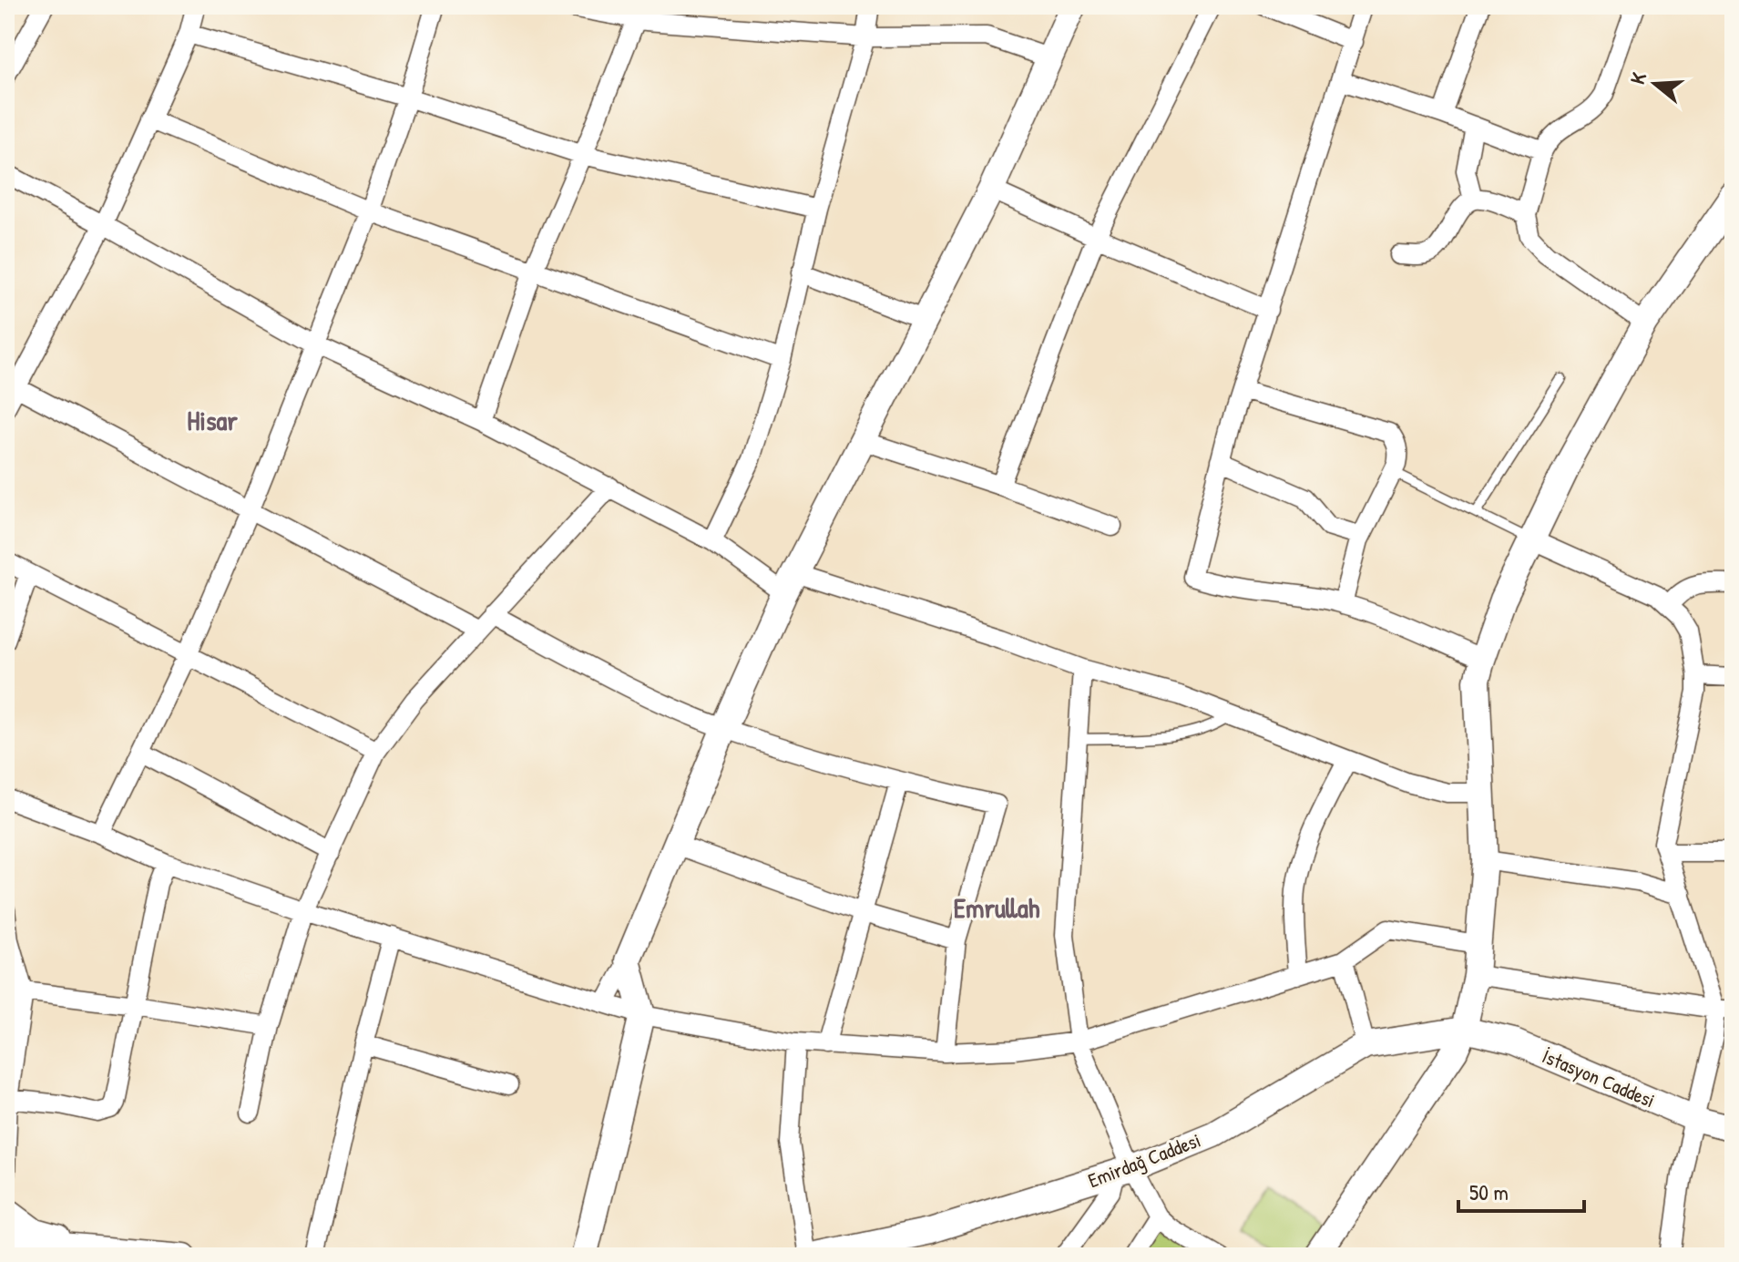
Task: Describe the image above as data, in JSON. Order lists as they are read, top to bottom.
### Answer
{
  "streets": {
    "street": ["İstasyon Caddesi", "Emirdağ Caddesi"]
  },
  "crossings": [
    ["İstasyon Caddesi", "Emirdağ Caddesi"]
  ],
  "districts": ["Hisar", "Emrullah"],
  "scale_bar": "50 m",
  "north": "left"
}
